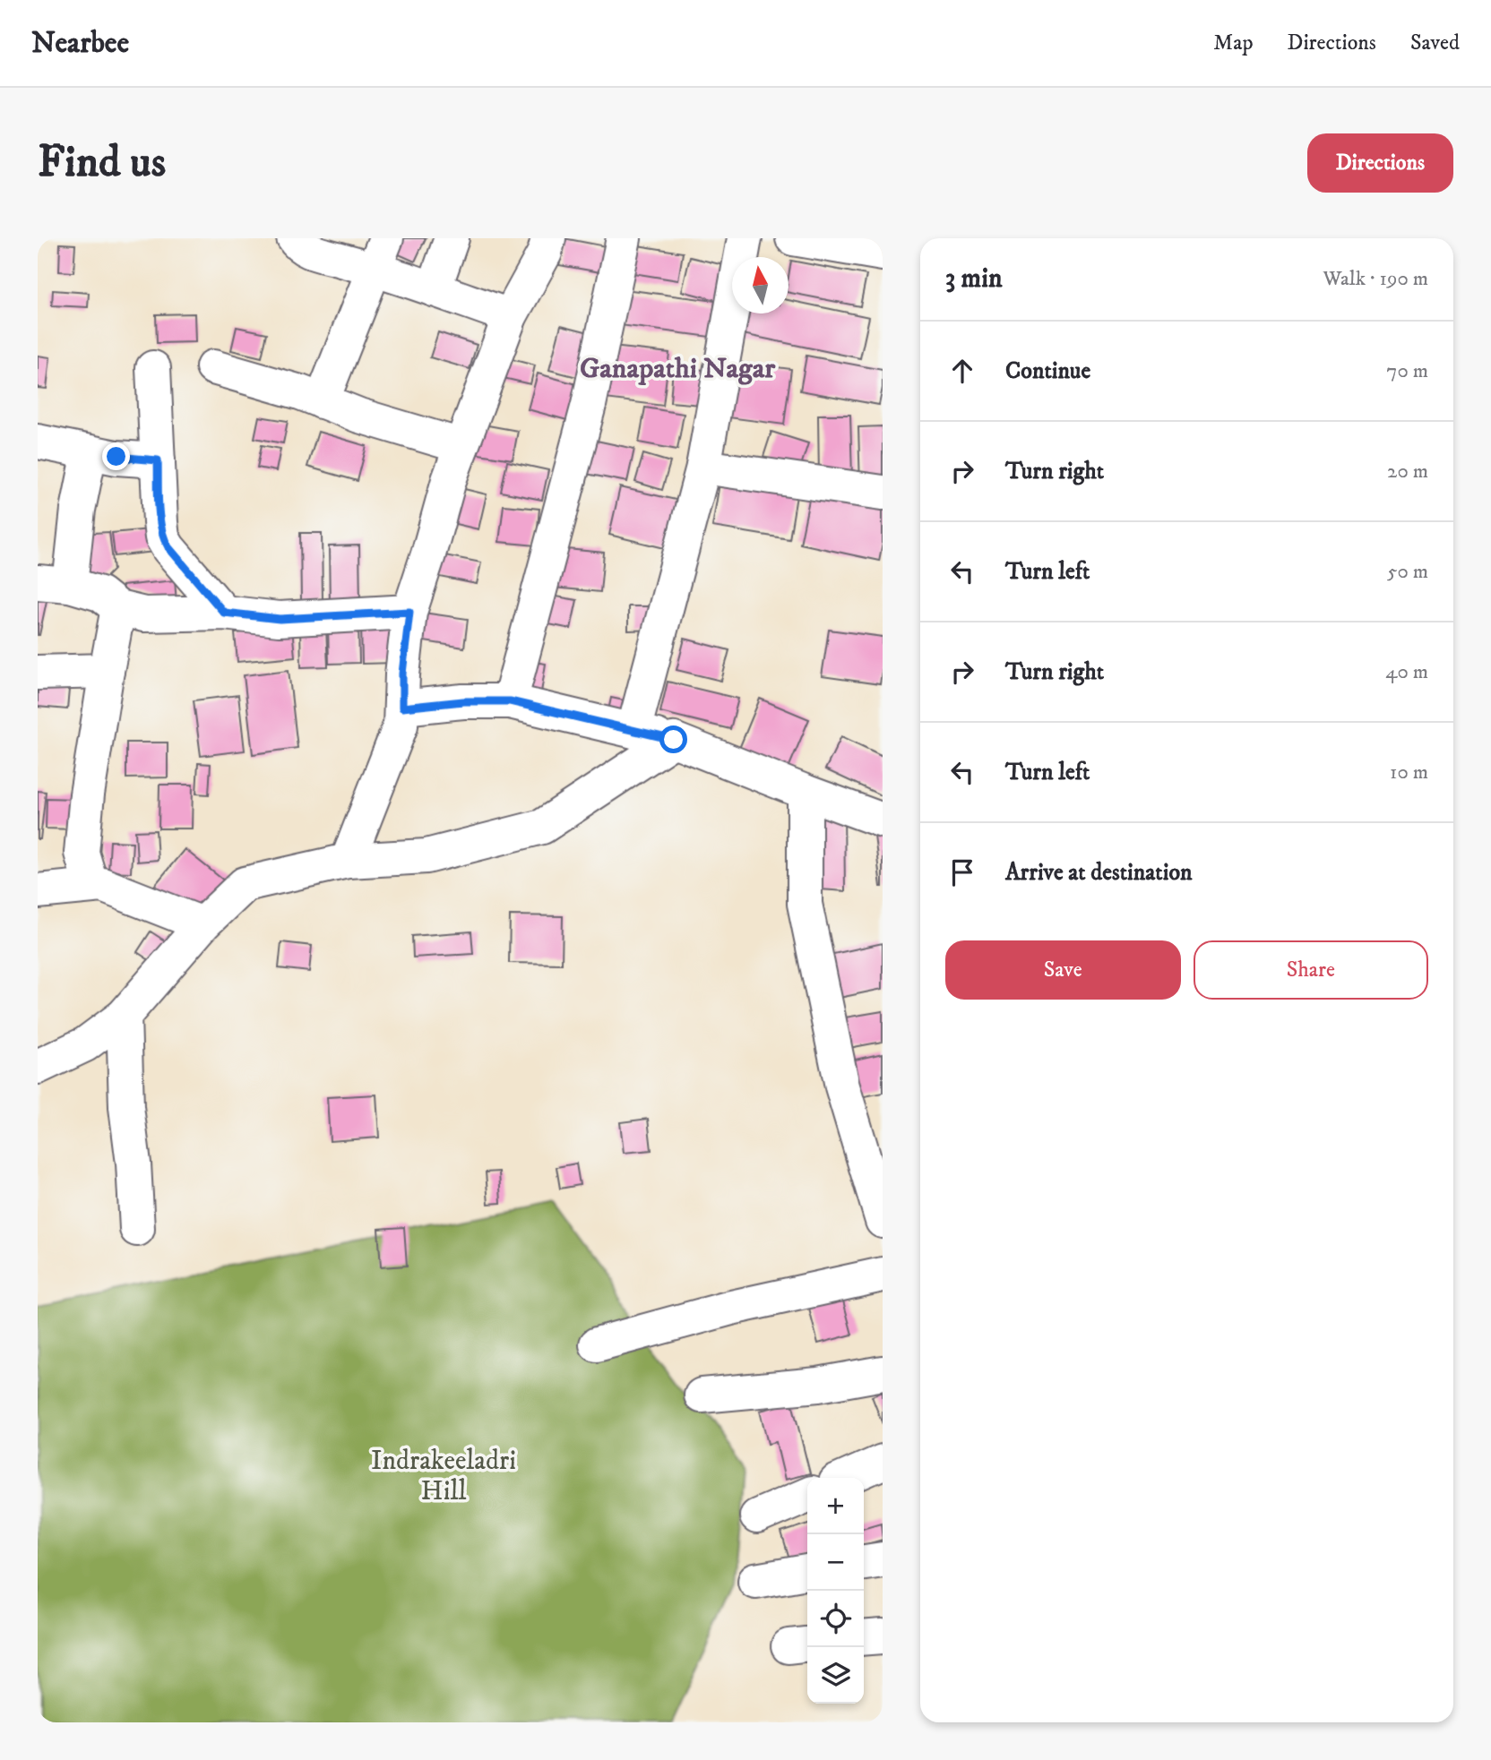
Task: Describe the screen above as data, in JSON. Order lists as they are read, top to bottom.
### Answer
{
  "districts": ["Ganapathi Nagar"],
  "parks": ["Indrakeeladri Hill"],
  "north": "top",
  "page": {
    "header": "Nearbee",
    "nav": ["Map", "Directions", "Saved"],
    "buttons": [
      "Directions",
      ["Save", "Share"]
    ],
    "title": "Find us",
    "heading": ["3 min", "Walk · 190 m"],
    "list": [
      ["Continue", "70 m"],
      ["Turn right", "20 m"],
      ["Turn left", "50 m"],
      ["Turn right", "40 m"],
      ["Turn left", "10 m"],
      "Arrive at destination"
    ],
    "map_buttons": ["+", "−"]
  }
}
